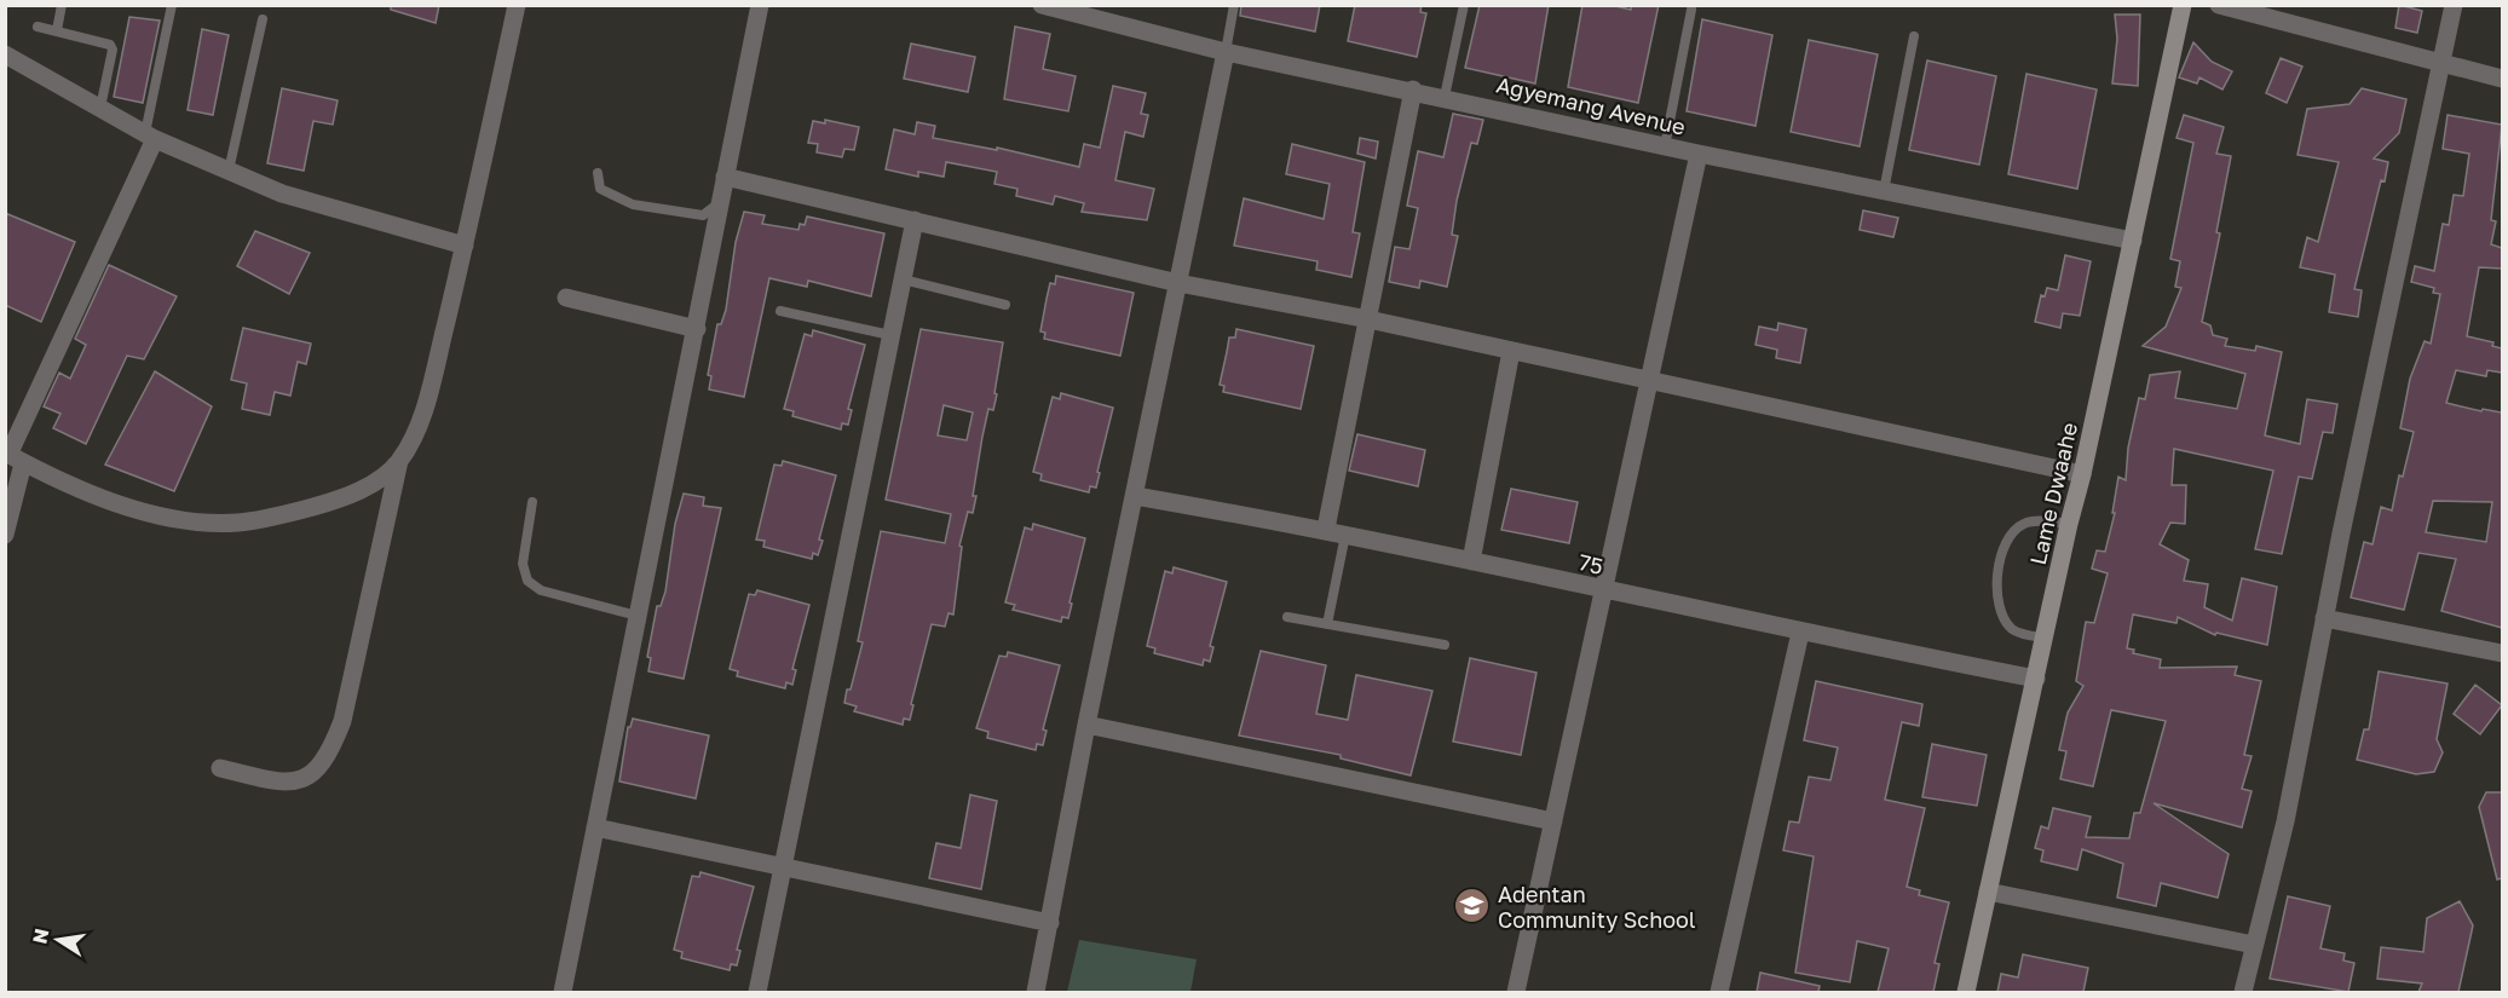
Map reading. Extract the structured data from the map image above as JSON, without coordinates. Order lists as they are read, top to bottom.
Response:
{
  "streets": {
    "street": ["Agyemang Avenue", "Lame Dwaahe", "75"]
  },
  "crossings": [
    ["Agyemang Avenue", "Lame Dwaahe"],
    ["Lame Dwaahe", "75"]
  ],
  "places": {
    "school or university": ["Adentan Community School"]
  },
  "north": "left"
}
